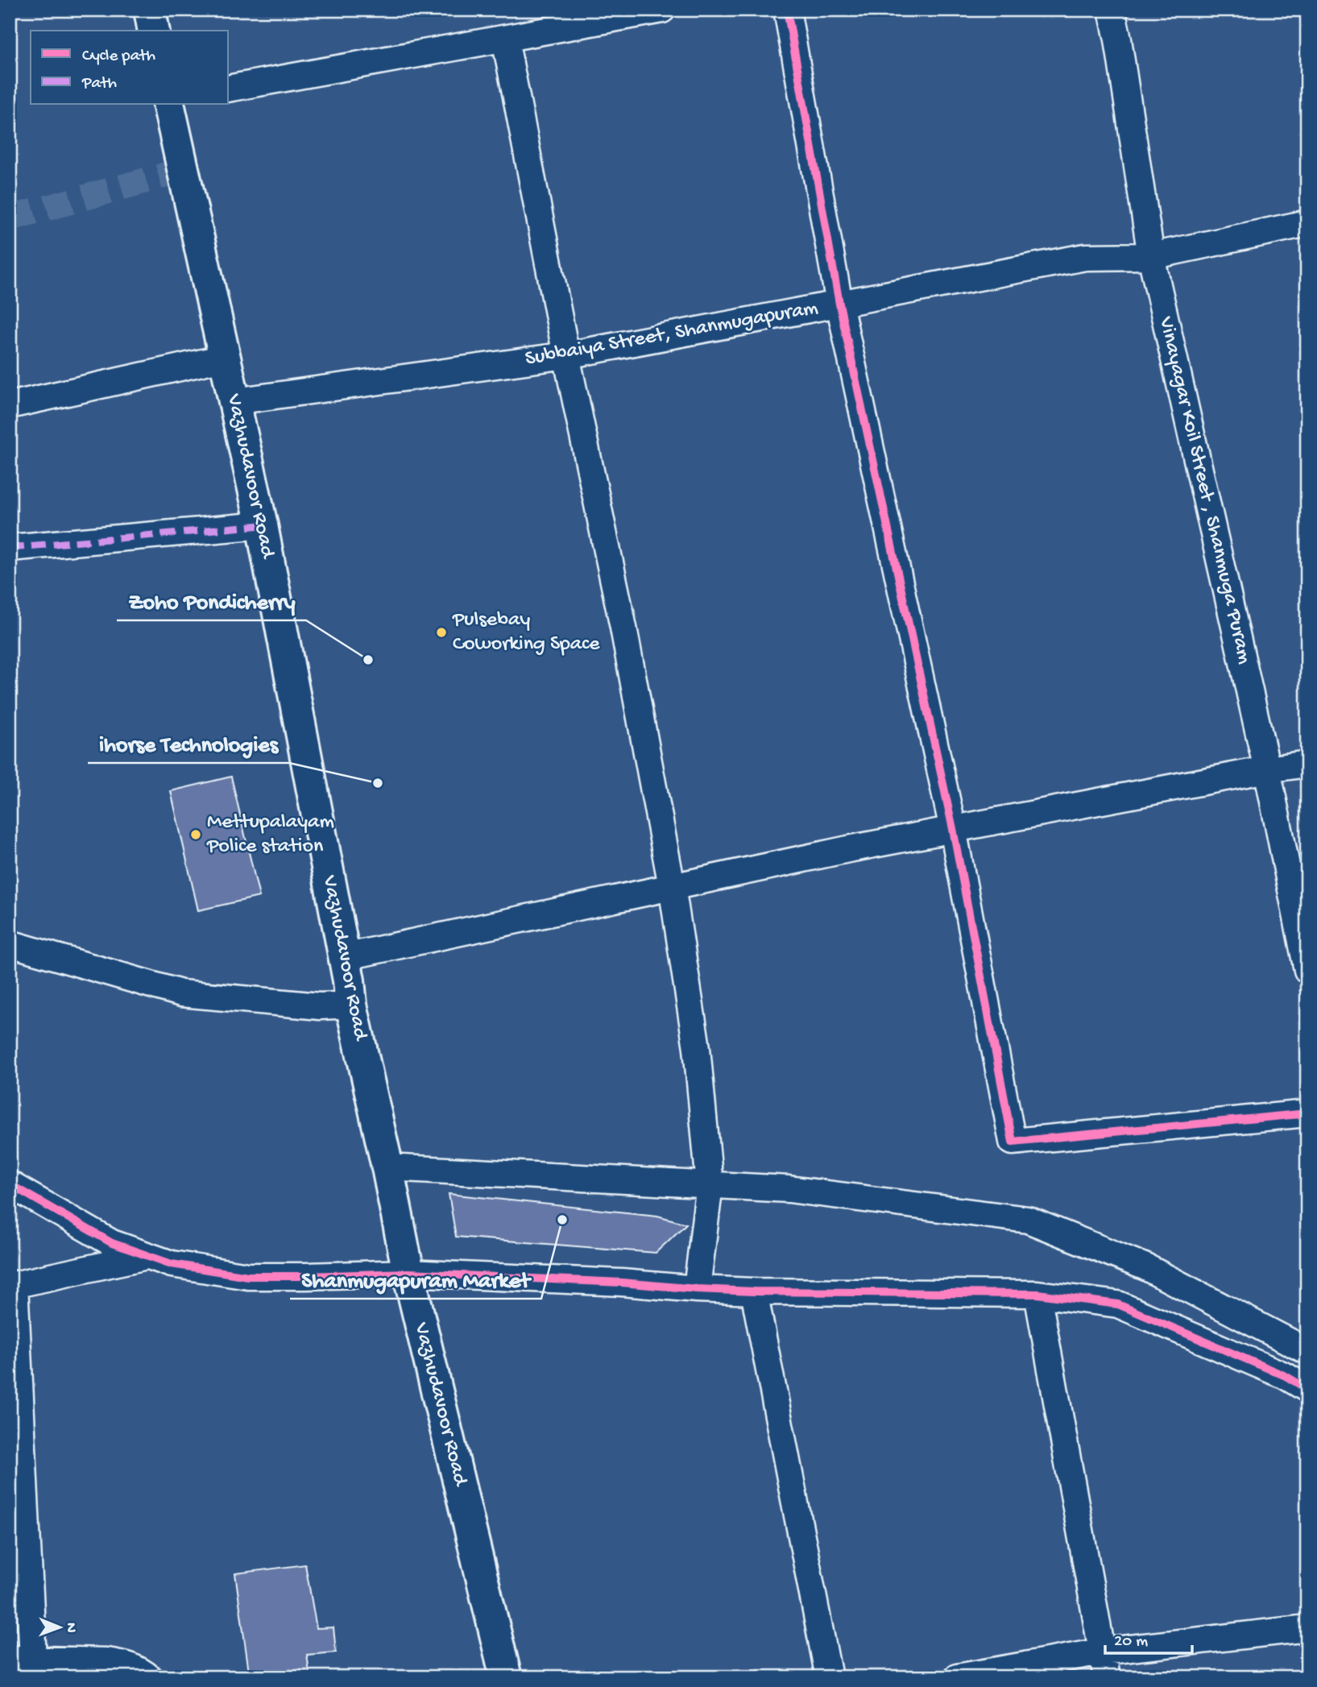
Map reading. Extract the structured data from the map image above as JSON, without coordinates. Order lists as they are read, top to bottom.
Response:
{
  "streets": {
    "main road": ["Vazhudavoor Road"],
    "street": ["Subbaiya Street, Shanmugapuram", "Vinayagar Koil Street , Shanmuga Puram"]
  },
  "crossings": [
    ["Subbaiya Street, Shanmugapuram", "Vazhudavoor Road"],
    ["Subbaiya Street, Shanmugapuram", "Vinayagar Koil Street , Shanmuga Puram"]
  ],
  "places": [
    "Pulsebay Coworking Space",
    "Zoho Pondicherry",
    "ihorse Technologies",
    "Mettupalayam Police station",
    "Shanmugapuram Market"
  ],
  "legend": ["Cycle path", "Path"],
  "scale_bar": "20 m",
  "north": "right"
}
